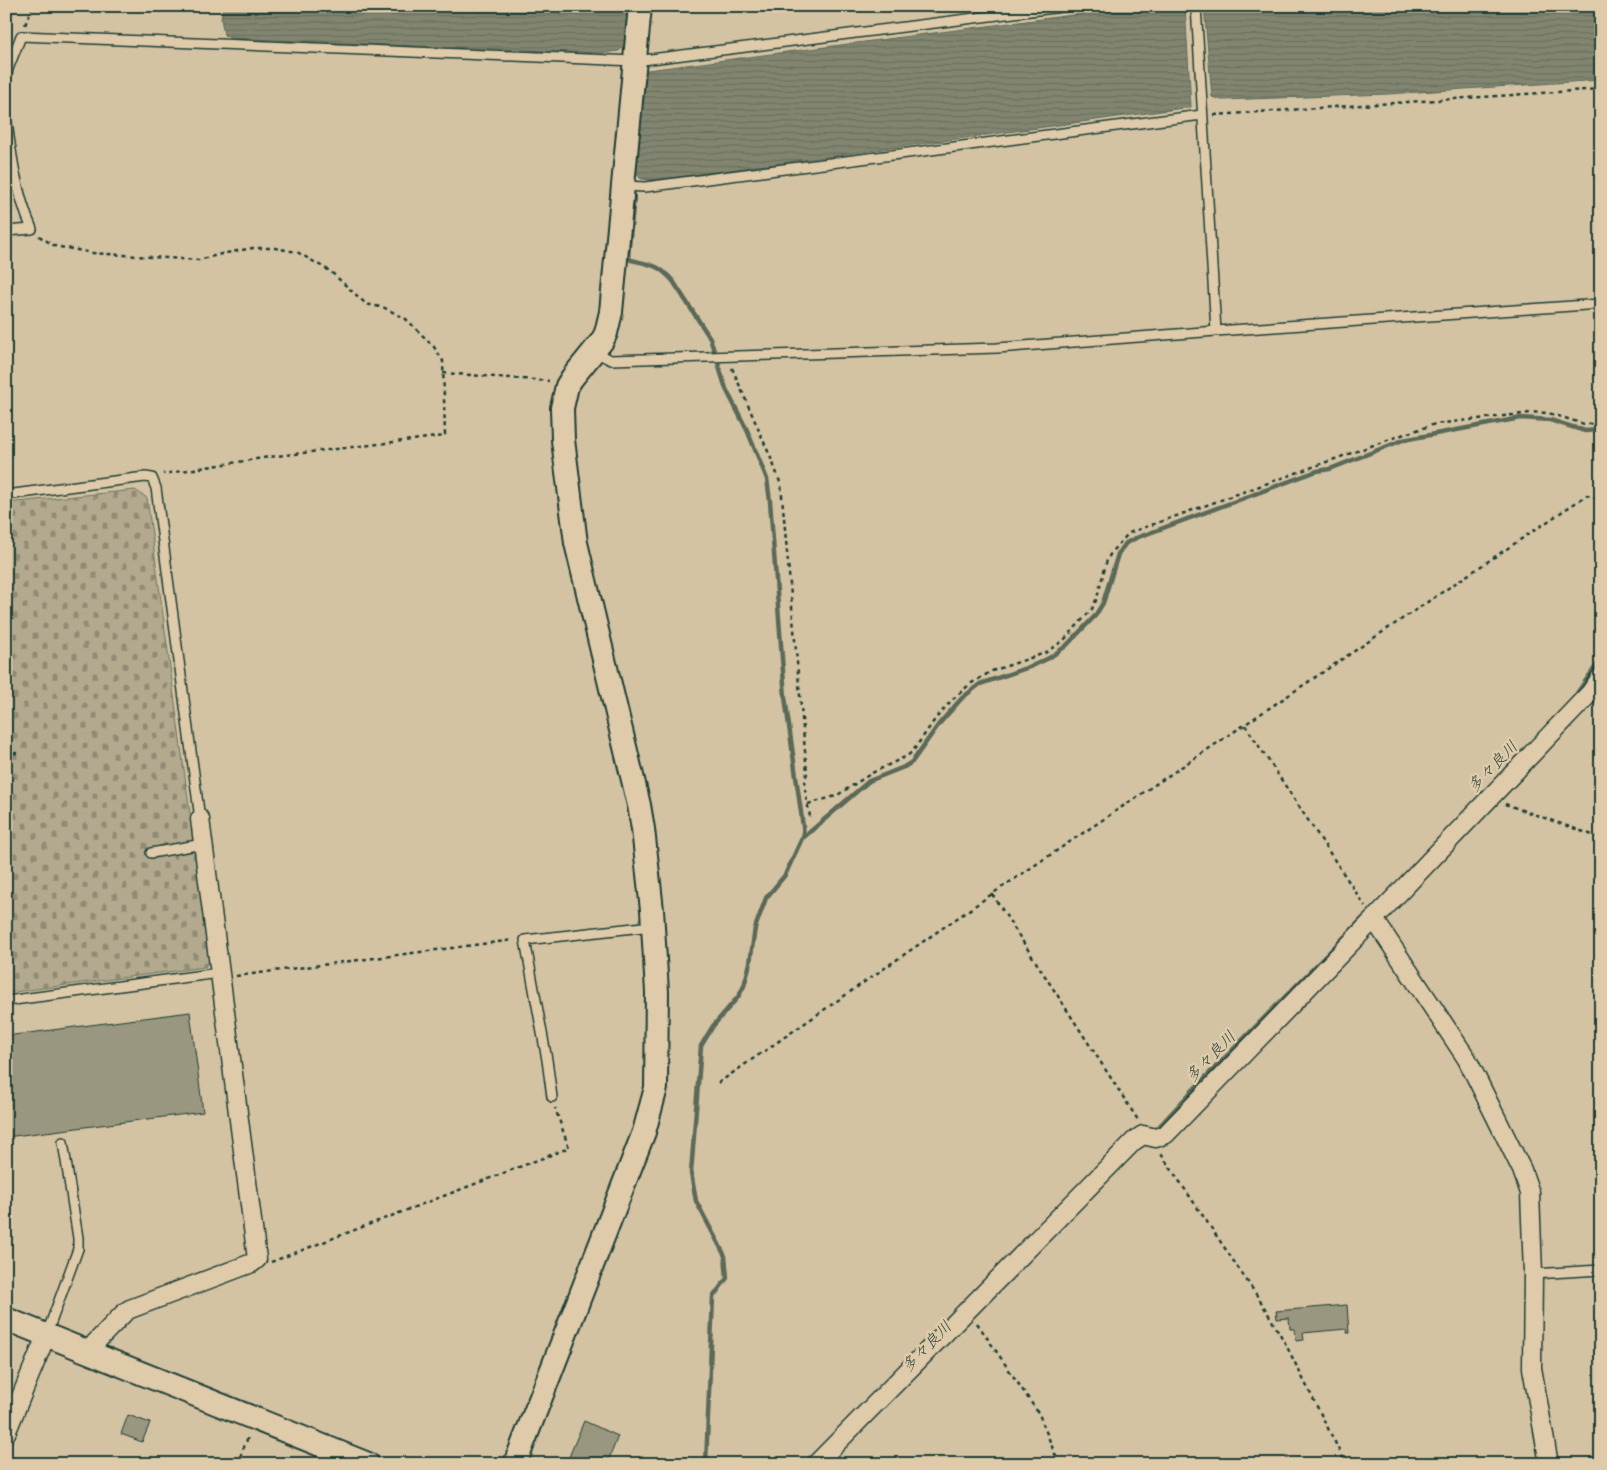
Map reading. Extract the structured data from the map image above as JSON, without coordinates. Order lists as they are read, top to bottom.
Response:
{
  "water": ["多々良川"]
}
